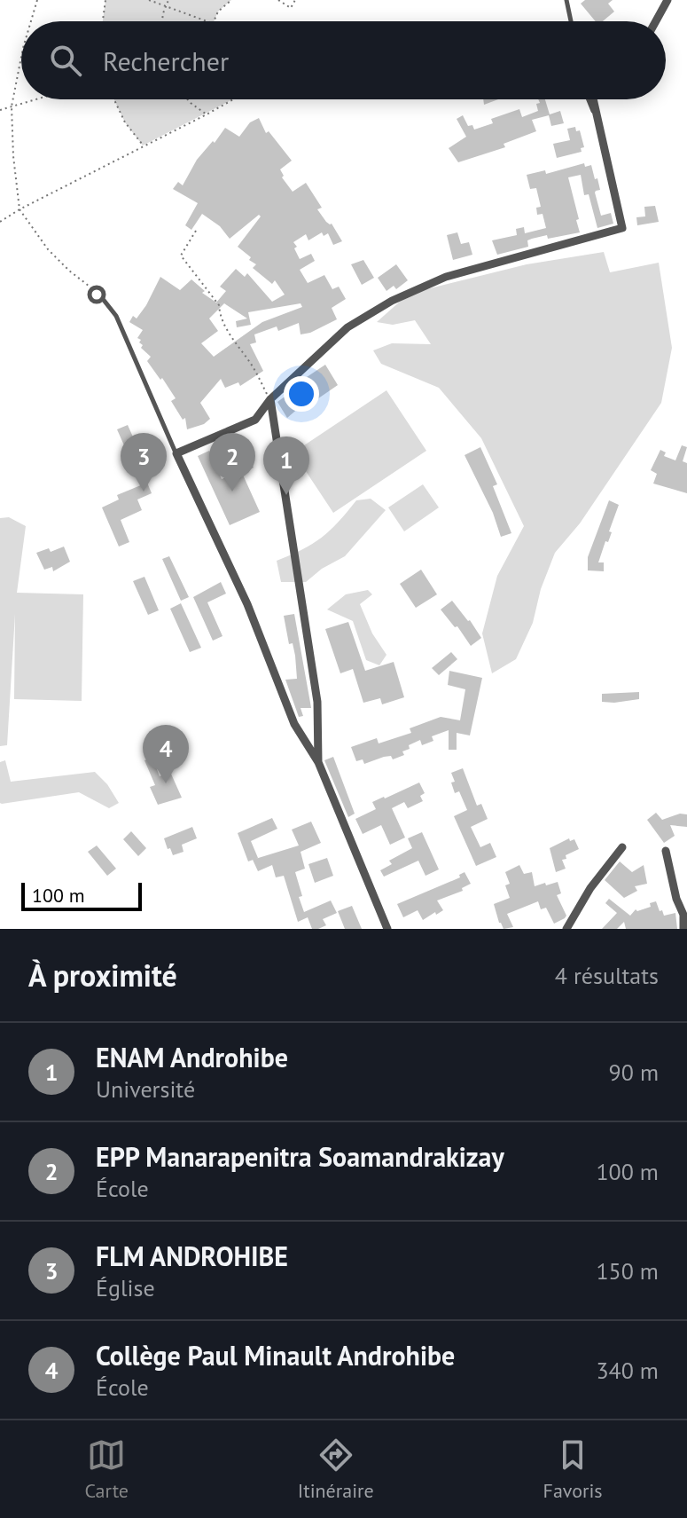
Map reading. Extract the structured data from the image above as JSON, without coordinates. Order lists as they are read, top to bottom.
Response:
{
  "scale_bar": "100 m",
  "page": {
    "search": "Rechercher",
    "pins": [
      "2",
      "3",
      "1",
      "4"
    ],
    "scale": "100 m",
    "heading": ["À proximité", "4 résultats"],
    "list": [
      {
        "mark": "1",
        "name": "ENAM Androhibe",
        "note": "Université",
        "value": "90 m"
      },
      {
        "mark": "2",
        "name": "EPP Manarapenitra Soamandrakizay",
        "note": "École",
        "value": "100 m"
      },
      {
        "mark": "3",
        "name": "FLM ANDROHIBE",
        "note": "Église",
        "value": "150 m"
      },
      {
        "mark": "4",
        "name": "Collège Paul Minault Androhibe",
        "note": "École",
        "value": "340 m"
      }
    ],
    "nav": ["Carte", "Itinéraire", "Favoris"]
  }
}
